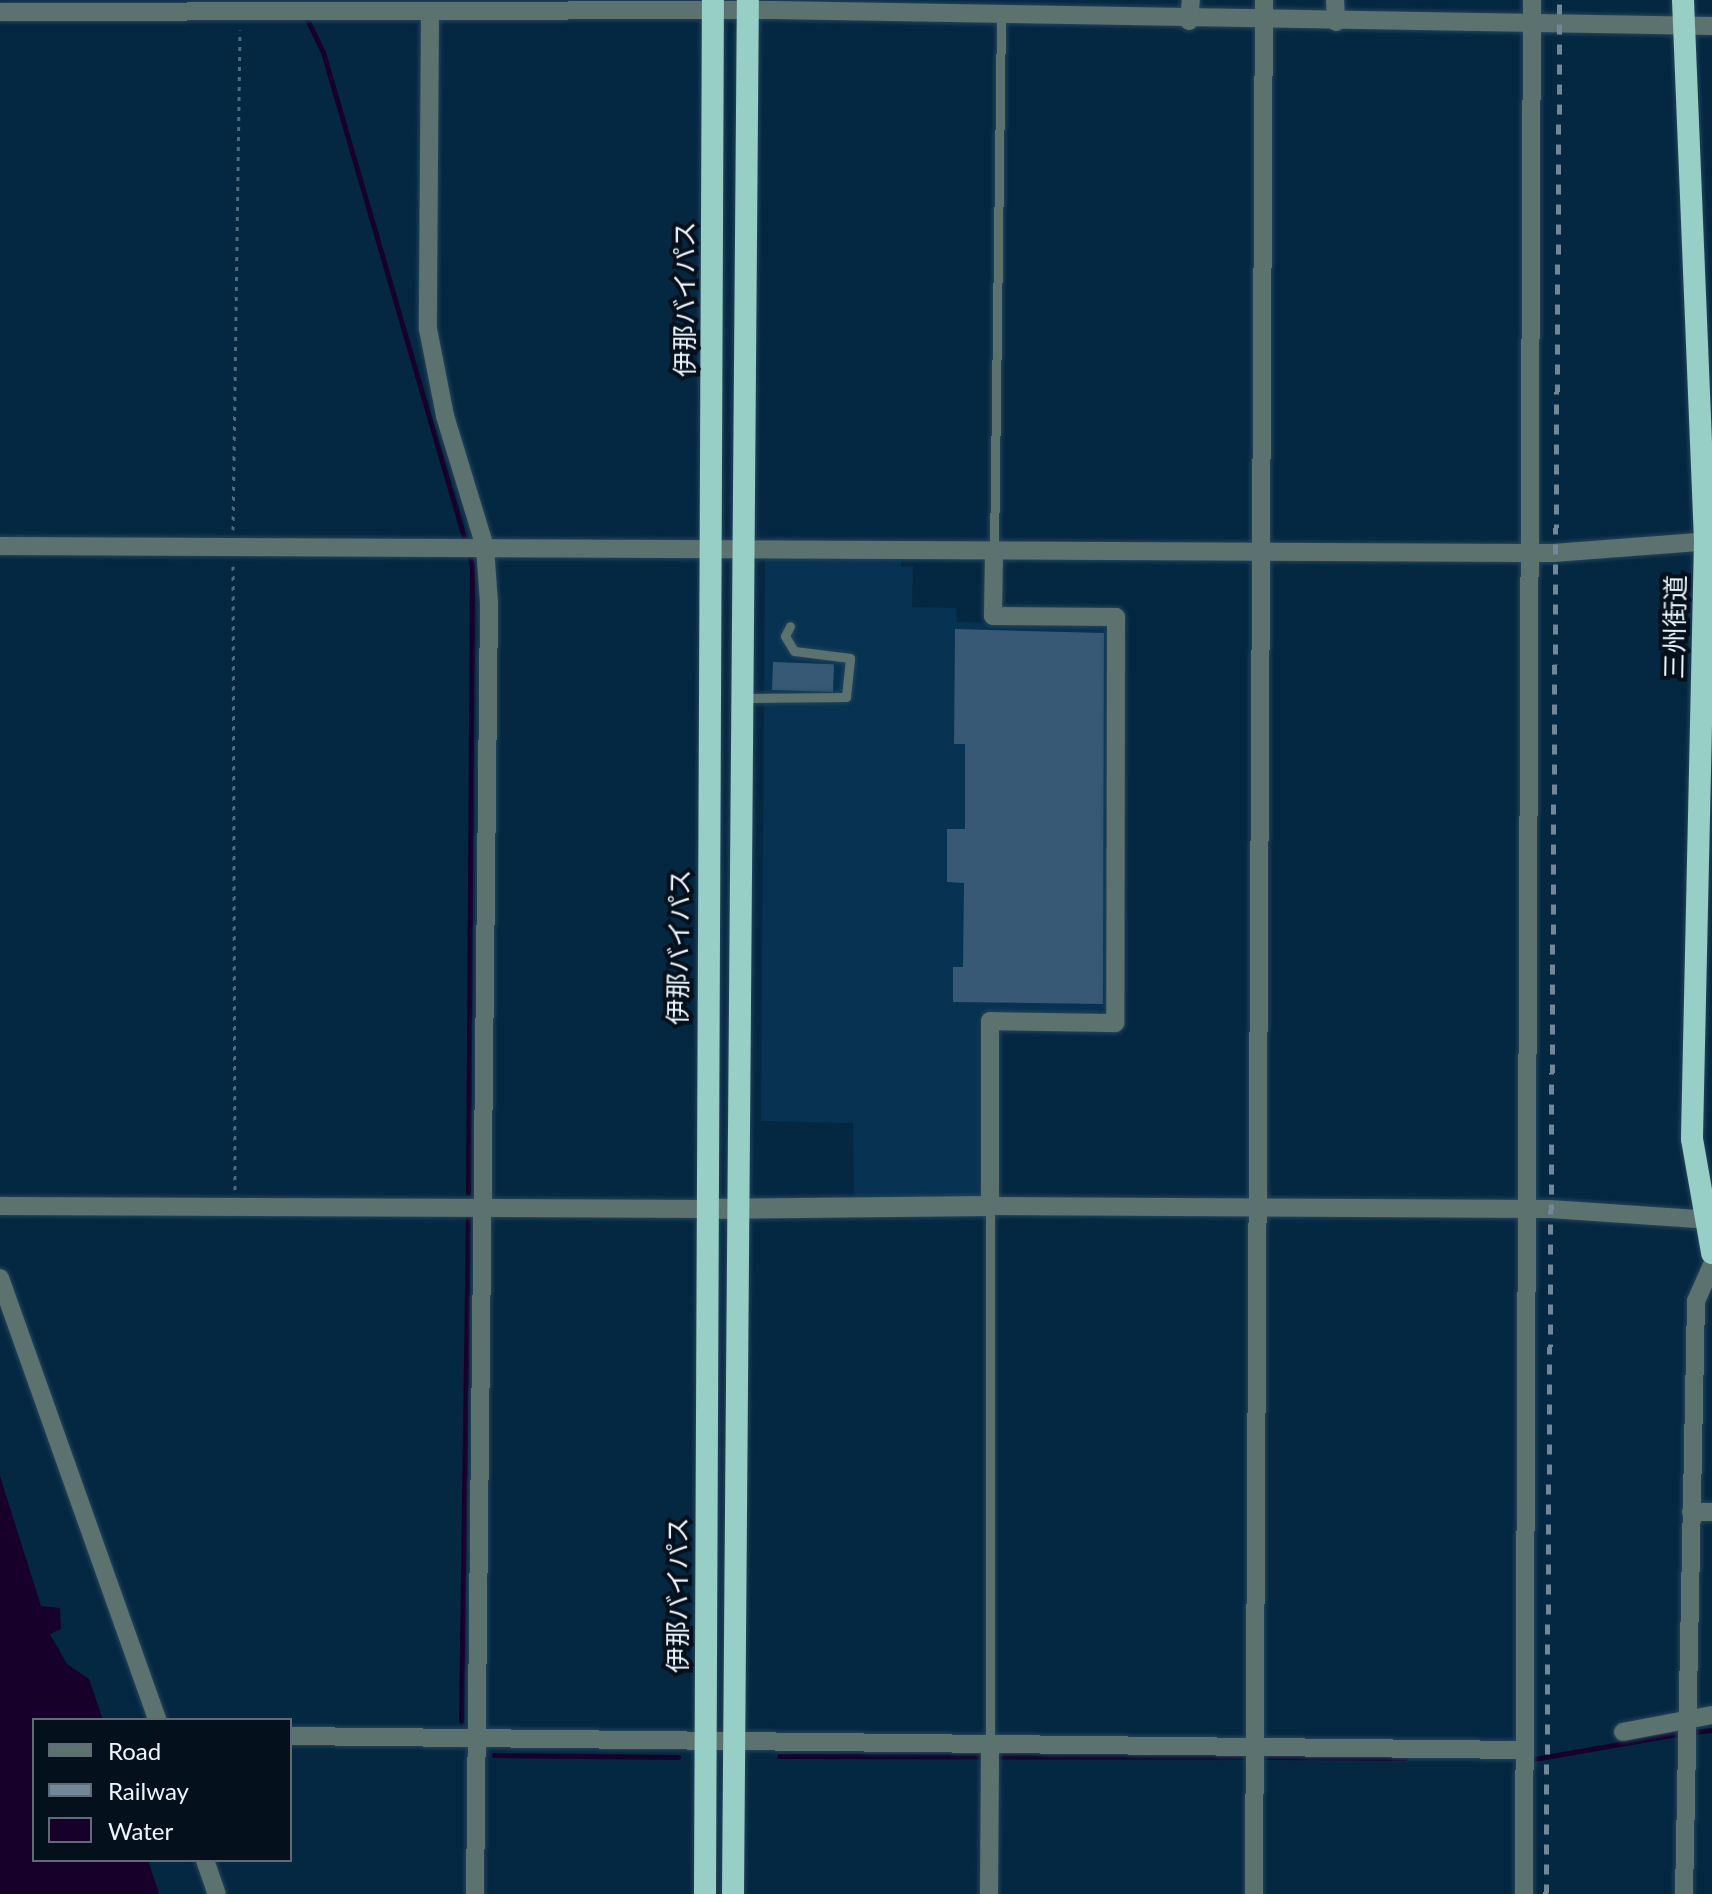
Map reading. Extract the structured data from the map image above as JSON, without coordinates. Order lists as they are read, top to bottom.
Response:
{
  "streets": {
    "highway": ["伊那バイパス", "三州街道"]
  },
  "legend": ["Road", "Railway", "Water"]
}
